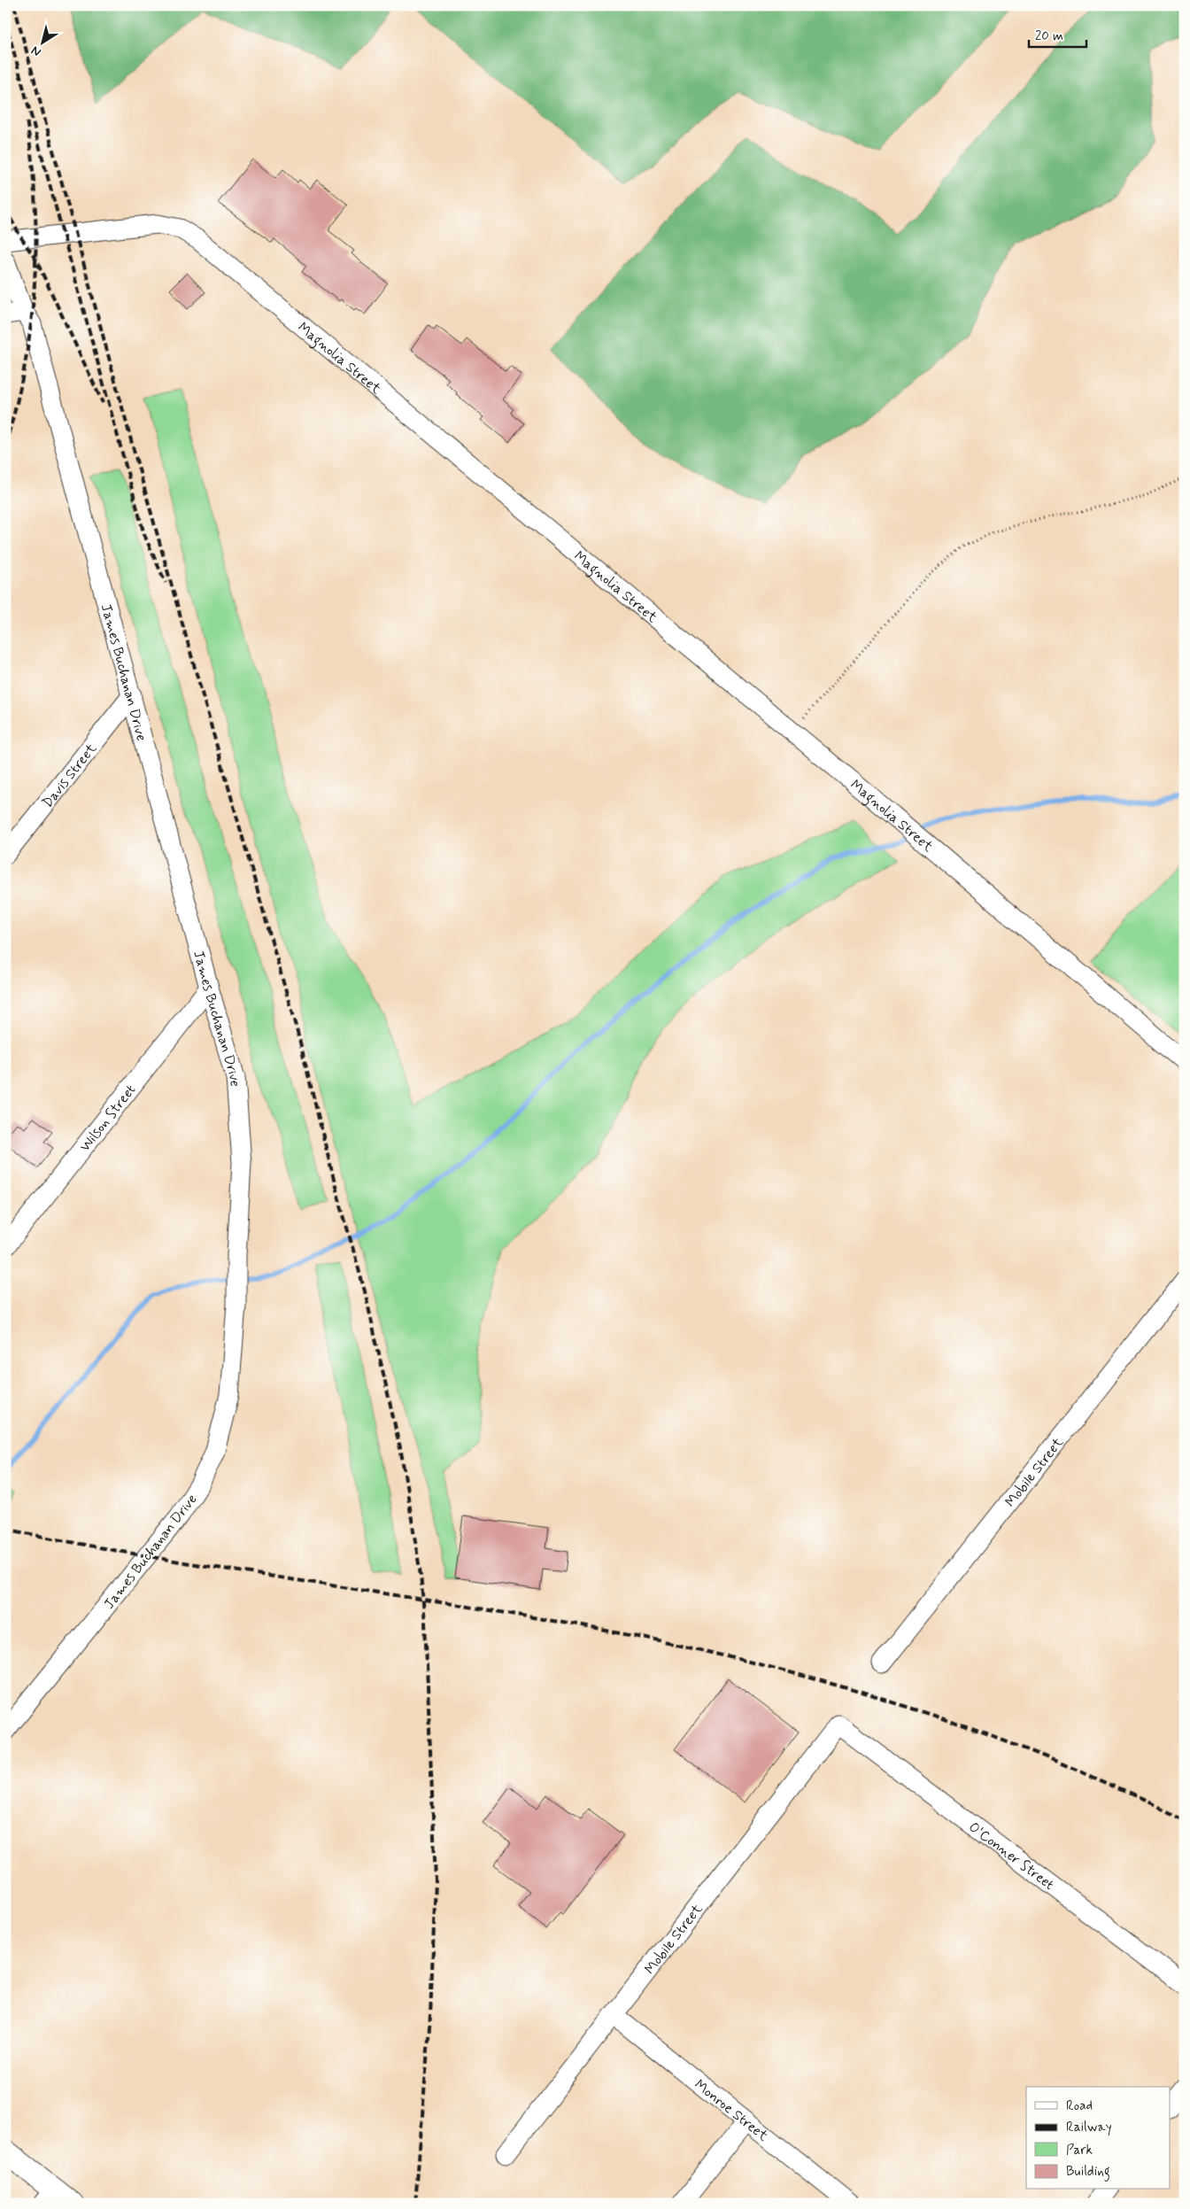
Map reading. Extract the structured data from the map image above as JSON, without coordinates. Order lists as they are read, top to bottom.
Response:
{
  "streets": {
    "street": [
      "Magnolia Street",
      "James Buchanan Drive",
      "Davis Street",
      "Wilson Street",
      "Mobile Street",
      "O'Conner Street",
      "Monroe Street"
    ]
  },
  "crossings": [
    ["James Buchanan Drive", "Davis Street"],
    ["James Buchanan Drive", "Wilson Street"],
    ["Mobile Street", "O'Conner Street"],
    ["Mobile Street", "Monroe Street"]
  ],
  "legend": [
    "Road",
    "Railway",
    "Park",
    "Building"
  ],
  "scale_bar": "20 m",
  "north": "bottom left"
}
